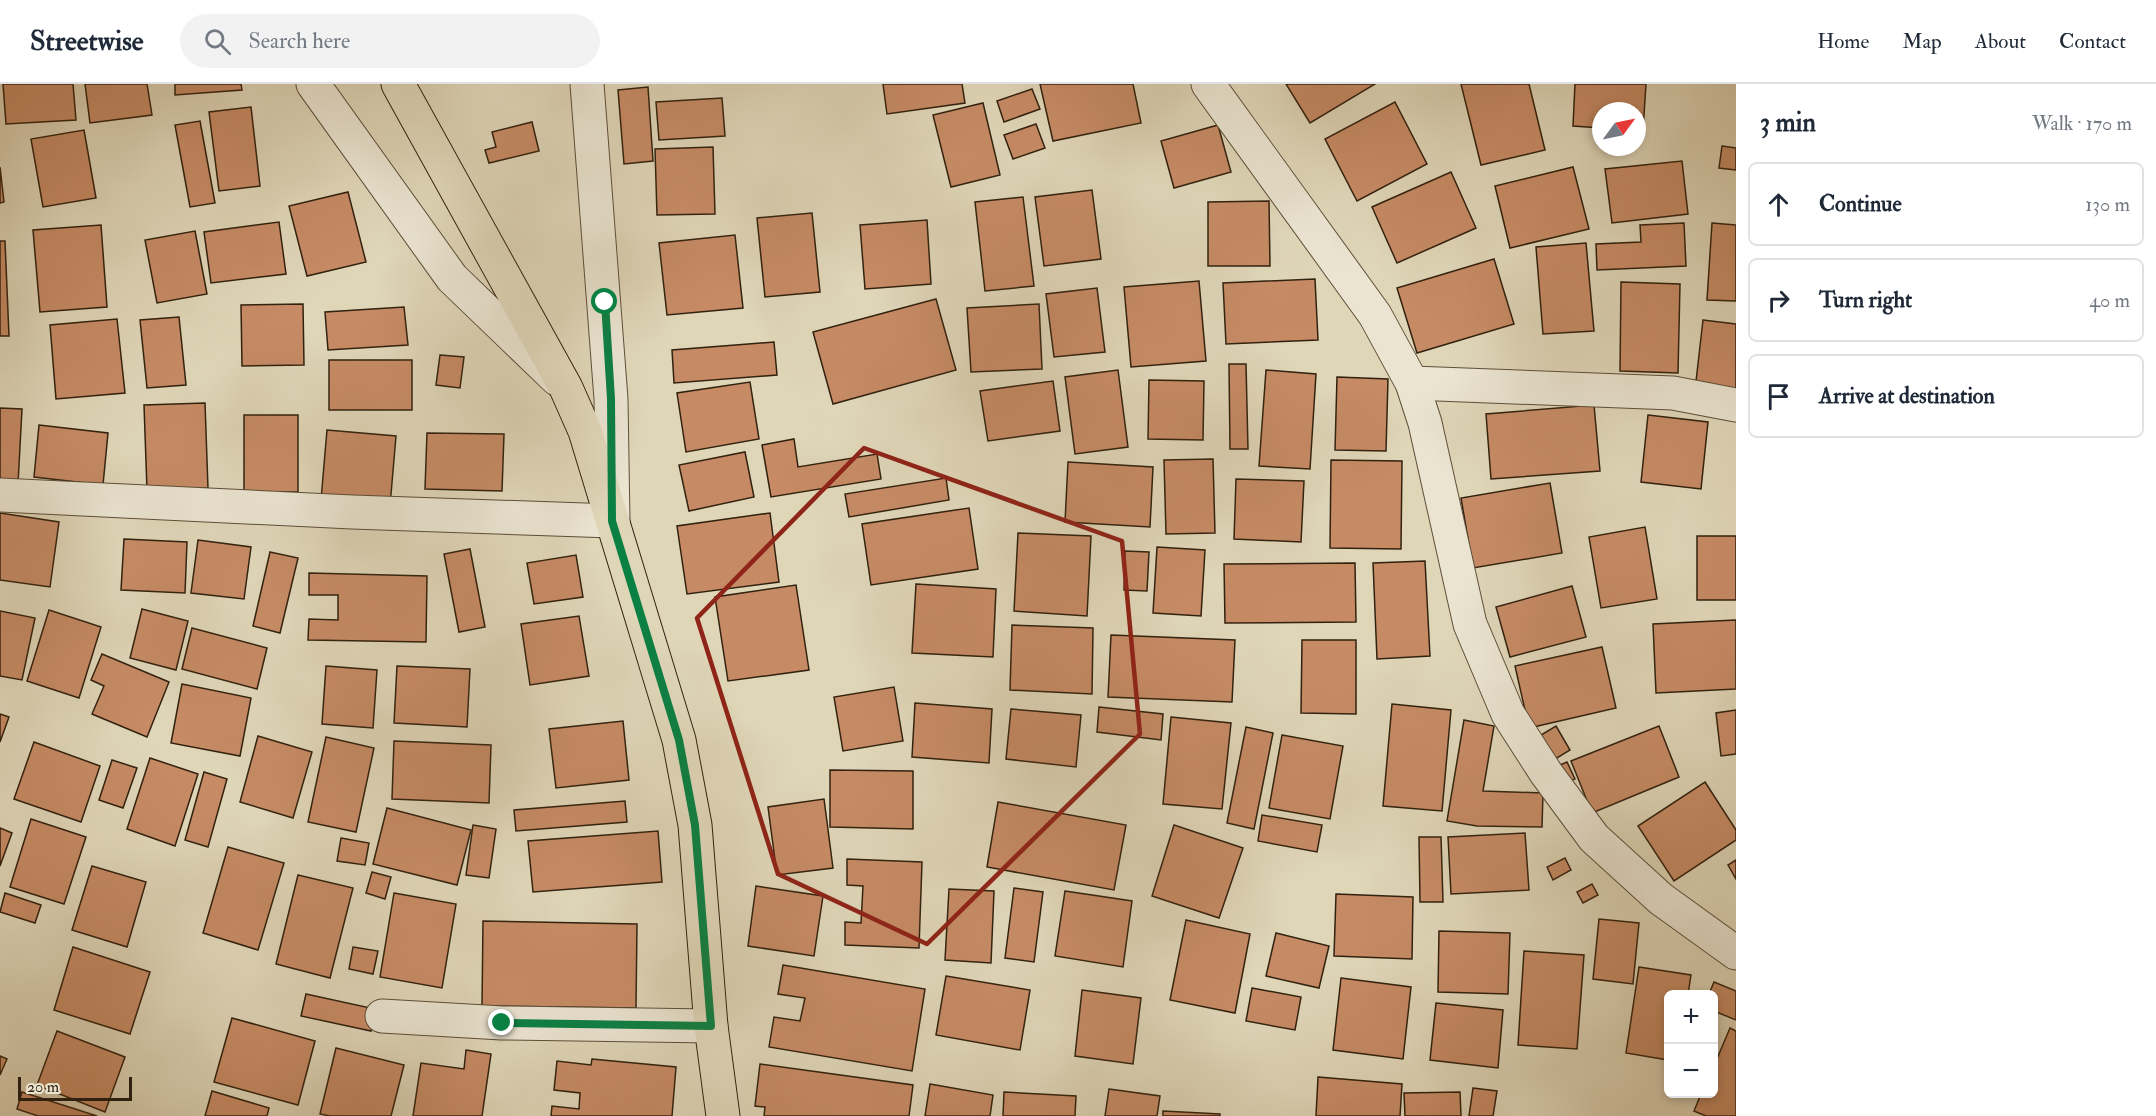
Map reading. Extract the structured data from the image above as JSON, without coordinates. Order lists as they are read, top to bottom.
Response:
{
  "scale_bar": "20 m",
  "north": "top right",
  "page": {
    "header": "Streetwise",
    "search": "Search here",
    "nav": [
      "Home",
      "Map",
      "About",
      "Contact"
    ],
    "heading": ["3 min", "Walk · 170 m"],
    "list": [
      ["Continue", "130 m"],
      ["Turn right", "40 m"],
      "Arrive at destination"
    ],
    "map_buttons": ["+", "−"],
    "scale": "20 m"
  }
}
